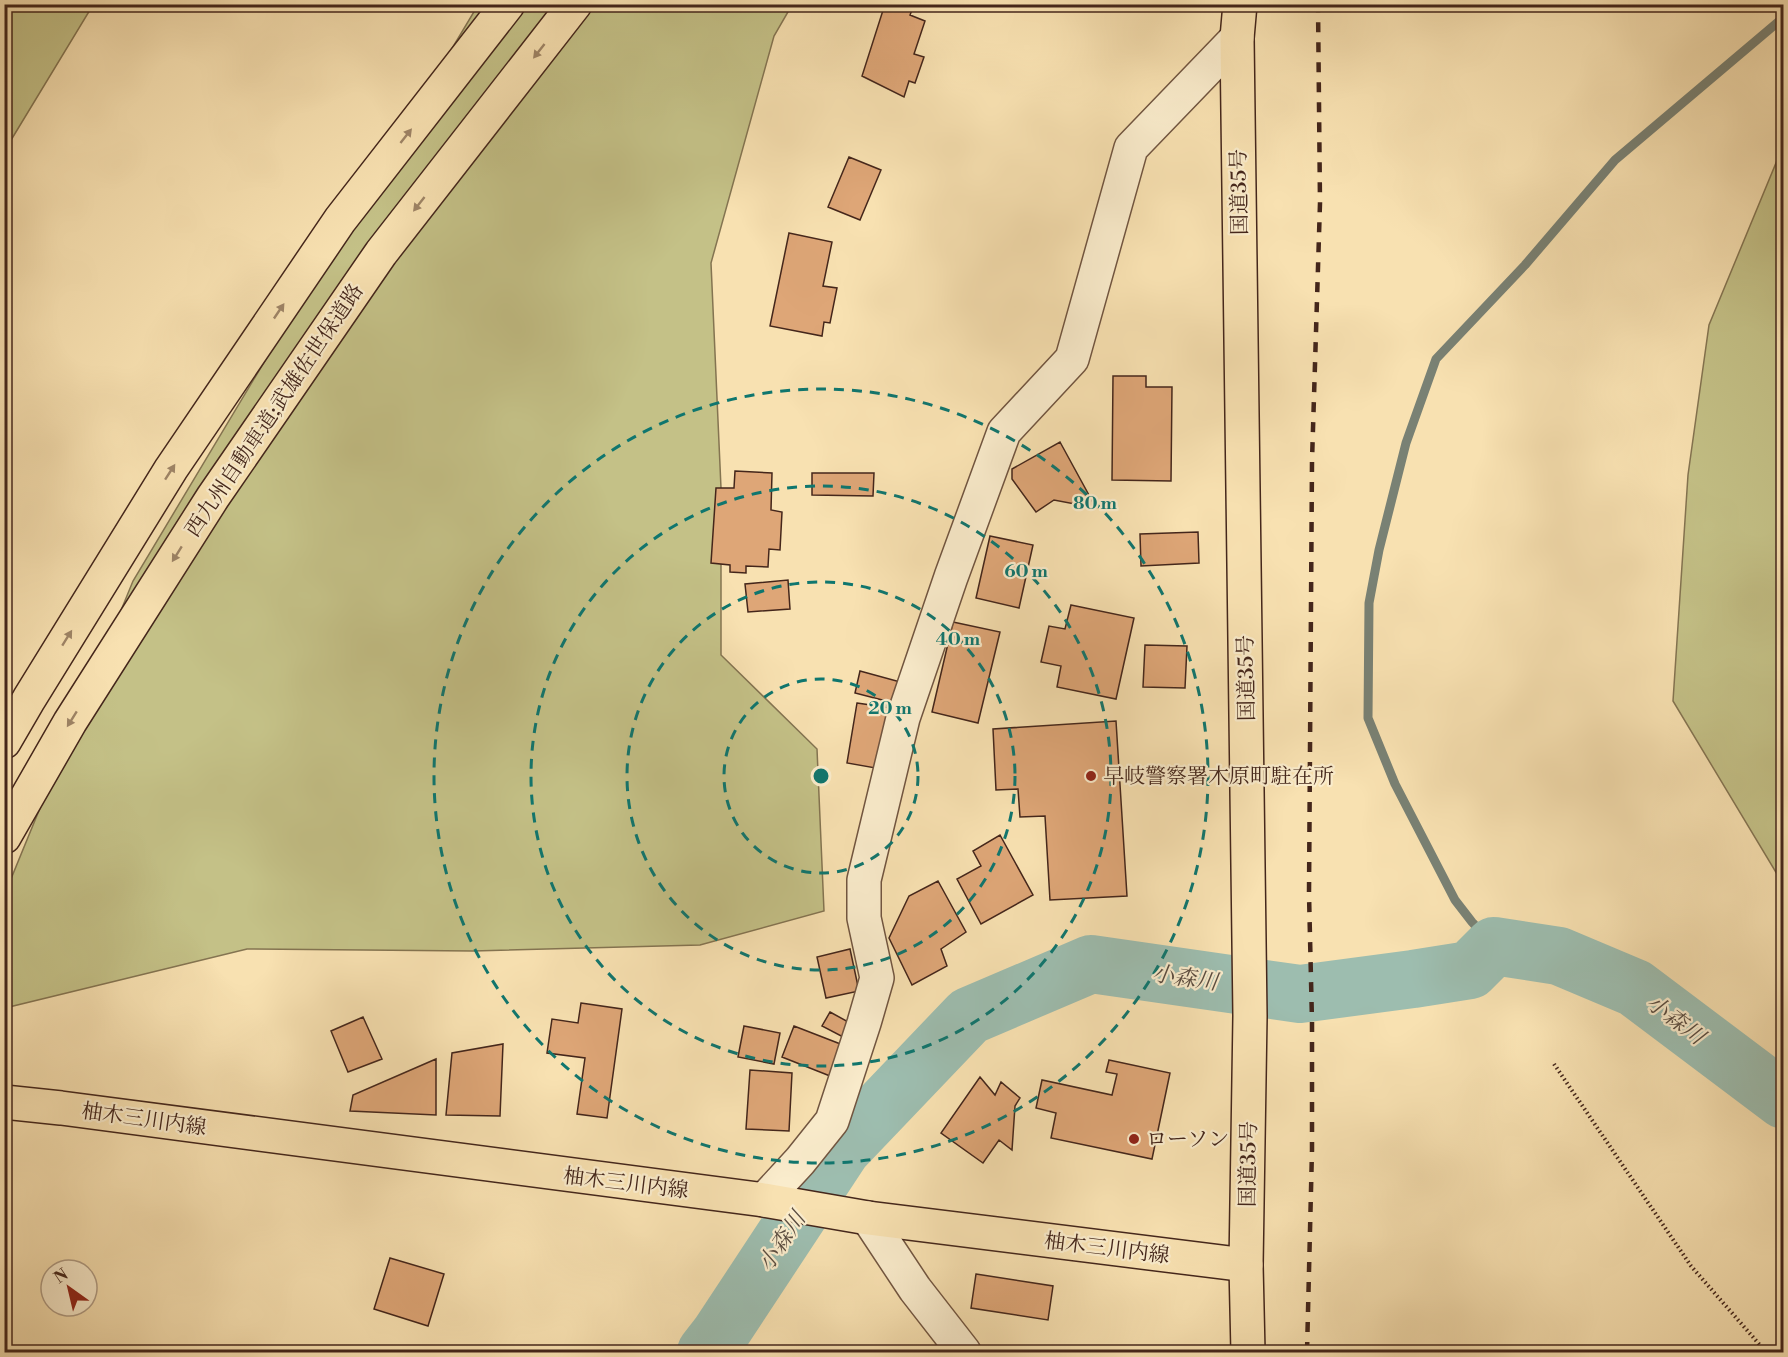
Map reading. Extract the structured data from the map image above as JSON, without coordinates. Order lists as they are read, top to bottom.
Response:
{
  "streets": {
    "main road": ["国道35号", "西九州自動車道;武雄佐世保道路", "柚木三川内線"]
  },
  "crossings": [
    ["国道35号", "柚木三川内線"]
  ],
  "water": ["小森川"],
  "places": ["早岐警察署木原町駐在所", "ローソン"],
  "north": "top left",
  "rings": [
    "80 m",
    "60 m",
    "40 m",
    "20 m"
  ]
}
